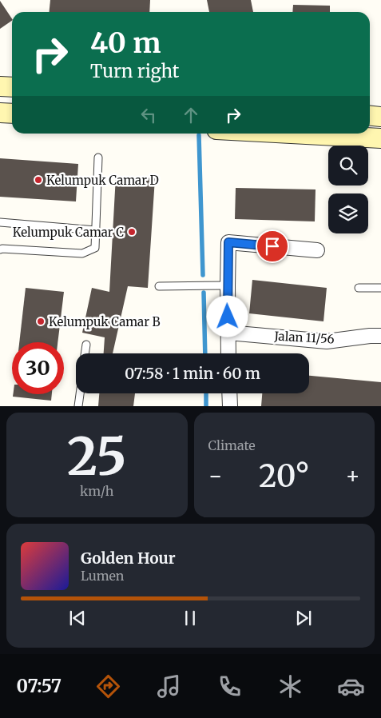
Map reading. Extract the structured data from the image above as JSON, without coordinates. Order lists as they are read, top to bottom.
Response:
{
  "streets": {
    "street": ["Jalan 11/56"]
  },
  "places": ["Kelumpuk Camar D", "Kelumpuk Camar C", "Kelumpuk Camar B"],
  "page": {
    "turn": ["40 m", "Turn right"],
    "limit": "30",
    "trip": "07:58 · 1 min · 60 m",
    "tile": [
      ["25", "km/h"],
      "Climate"
    ],
    "heat": ["−", "20°", "+"],
    "song": ["Golden Hour", "Lumen"],
    "tabs": "07:57"
  }
}
